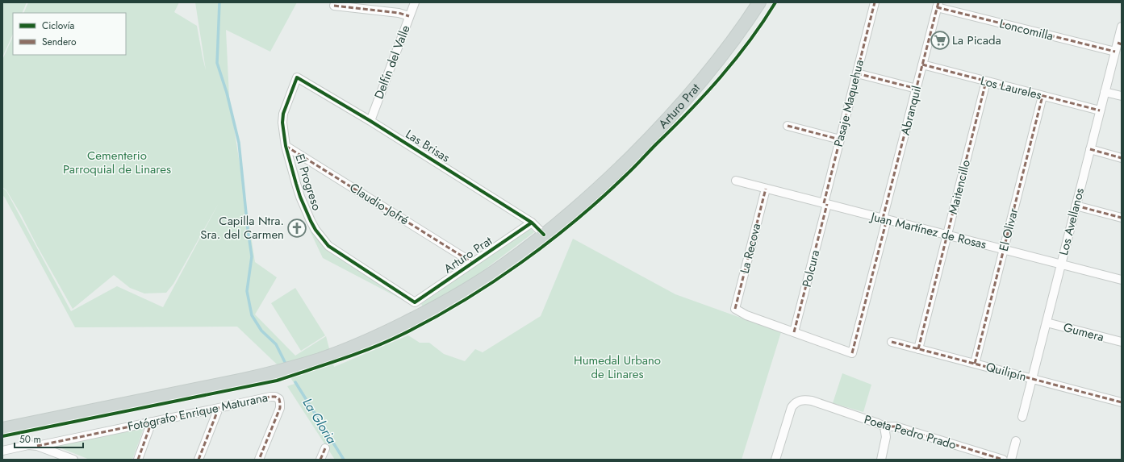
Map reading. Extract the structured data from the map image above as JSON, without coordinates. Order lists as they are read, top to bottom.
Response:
{
  "streets": {
    "main road": ["Arturo Prat"],
    "street": [
      "Loncomilla",
      "Delfín del Valle",
      "Los Laureles",
      "Pasaje Maquehua",
      "Abranquil",
      "Las Brisas",
      "El Progreso",
      "Maitencillo",
      "Claudio Jofré",
      "Los Avellanos",
      "El Olivar",
      "Juan Martínez de Rosas",
      "La Recova",
      "Polcura",
      "Gumera",
      "Quilipín",
      "Fotógrafo Enrique Maturana",
      "Poeta Pedro Prado"
    ]
  },
  "crossings": [
    ["Loncomilla", "Abranquil"],
    ["Loncomilla", "Los Avellanos"],
    ["Delfín del Valle", "Las Brisas"],
    ["Los Laureles", "Abranquil"],
    ["Los Laureles", "Maitencillo"],
    ["Los Laureles", "Los Avellanos"],
    ["Los Laureles", "El Olivar"],
    ["Pasaje Maquehua", "Juan Martínez de Rosas"],
    ["Pasaje Maquehua", "Polcura"],
    ["Arturo Prat", "Las Brisas"],
    ["Arturo Prat", "El Progreso"],
    ["Arturo Prat", "Claudio Jofré"],
    ["Abranquil", "Juan Martínez de Rosas"],
    ["Abranquil", "La Recova"],
    ["Abranquil", "Polcura"],
    ["Las Brisas", "El Progreso"],
    ["El Progreso", "Claudio Jofré"],
    ["Maitencillo", "Juan Martínez de Rosas"],
    ["Maitencillo", "Quilipín"],
    ["Los Avellanos", "Juan Martínez de Rosas"],
    ["Los Avellanos", "Gumera"],
    ["Los Avellanos", "Quilipín"],
    ["El Olivar", "Juan Martínez de Rosas"],
    ["El Olivar", "Quilipín"],
    ["Juan Martínez de Rosas", "La Recova"],
    ["Juan Martínez de Rosas", "Polcura"],
    ["La Recova", "Polcura"]
  ],
  "water": ["La Gloria"],
  "parks": ["Cementerio Parroquial de Linares", "Humedal Urbano de Linares"],
  "places": {
    "supermarket": ["La Picada"],
    "church": ["Capilla Ntra. Sra. del Carmen"]
  },
  "legend": ["Ciclovía", "Sendero"],
  "scale_bar": "50 m"
}
